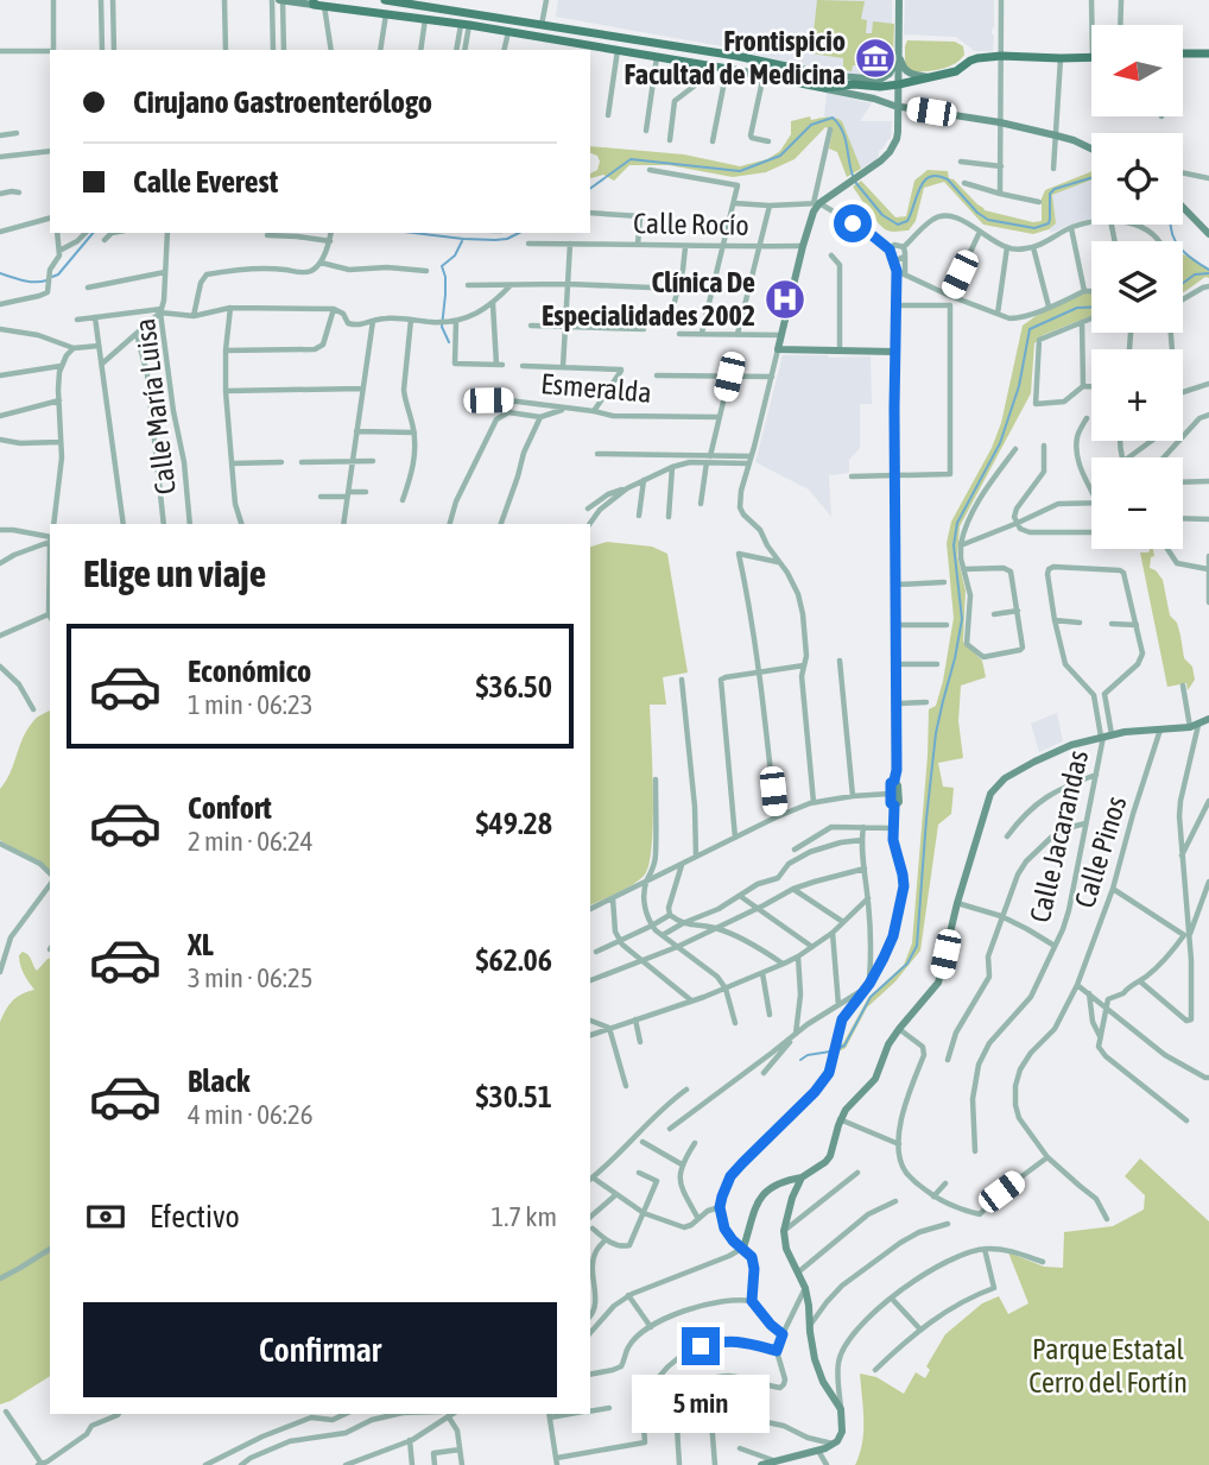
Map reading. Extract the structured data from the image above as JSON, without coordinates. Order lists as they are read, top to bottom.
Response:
{
  "streets": {
    "street": [
      "Calle Rocío",
      "Esmeralda",
      "Calle María Luisa",
      "Calle Jacarandas",
      "Calle Pinos"
    ]
  },
  "parks": ["Parque Estatal Cerro del Fortín"],
  "places": {
    "museum": ["Frontispicio Facultad de Medicina"],
    "hospital": ["Clínica De Especialidades 2002"]
  },
  "north": "left",
  "page": {
    "map_buttons": ["+", "−"],
    "banner": ["Cirujano Gastroenterólogo", "Calle Everest"],
    "heading": "Elige un viaje",
    "list": [
      {
        "name": "Económico",
        "note": "1 min · 06:23",
        "value": "$36.50"
      },
      {
        "name": "Confort",
        "note": "2 min · 06:24",
        "value": "$49.28"
      },
      {
        "name": "XL",
        "note": "3 min · 06:25",
        "value": "$62.06"
      },
      {
        "name": "Black",
        "note": "4 min · 06:26",
        "value": "$30.51"
      }
    ],
    "pay": ["Efectivo", "1.7 km"],
    "buttons": "Confirmar",
    "bubble": "5 min"
  }
}
